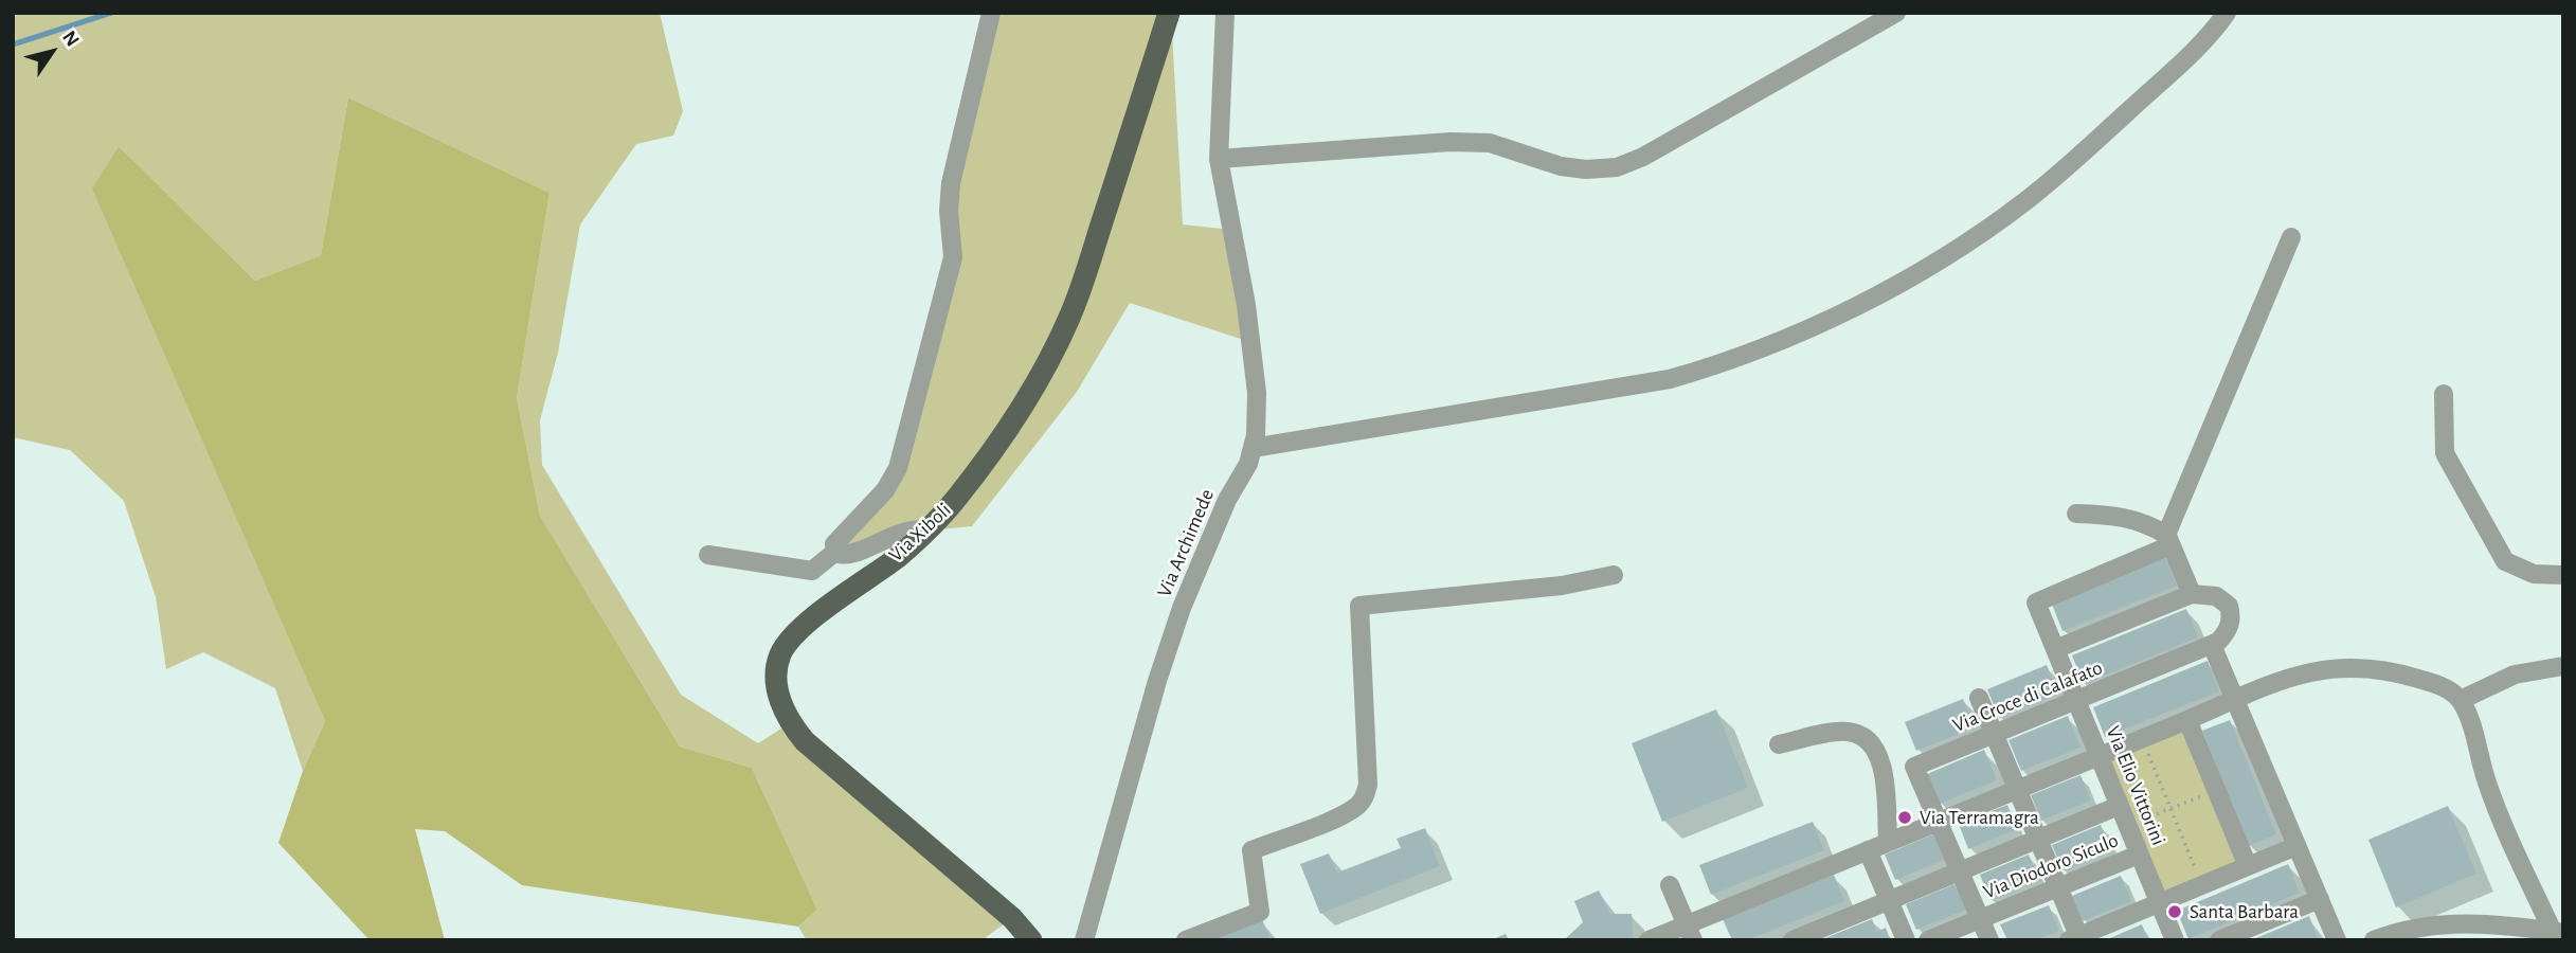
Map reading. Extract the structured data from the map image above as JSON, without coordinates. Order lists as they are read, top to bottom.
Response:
{
  "streets": {
    "main road": ["Via Xiboli"],
    "street": [
      "Via Archimede",
      "Via Croce di Calafato",
      "Via Elio Vittorini",
      "Via Diodoro Siculo"
    ]
  },
  "crossings": [
    ["Via Croce di Calafato", "Via Elio Vittorini"],
    ["Via Elio Vittorini", "Via Diodoro Siculo"]
  ],
  "places": ["Via Terramagra", "Santa Barbara"],
  "north": "top right"
}
